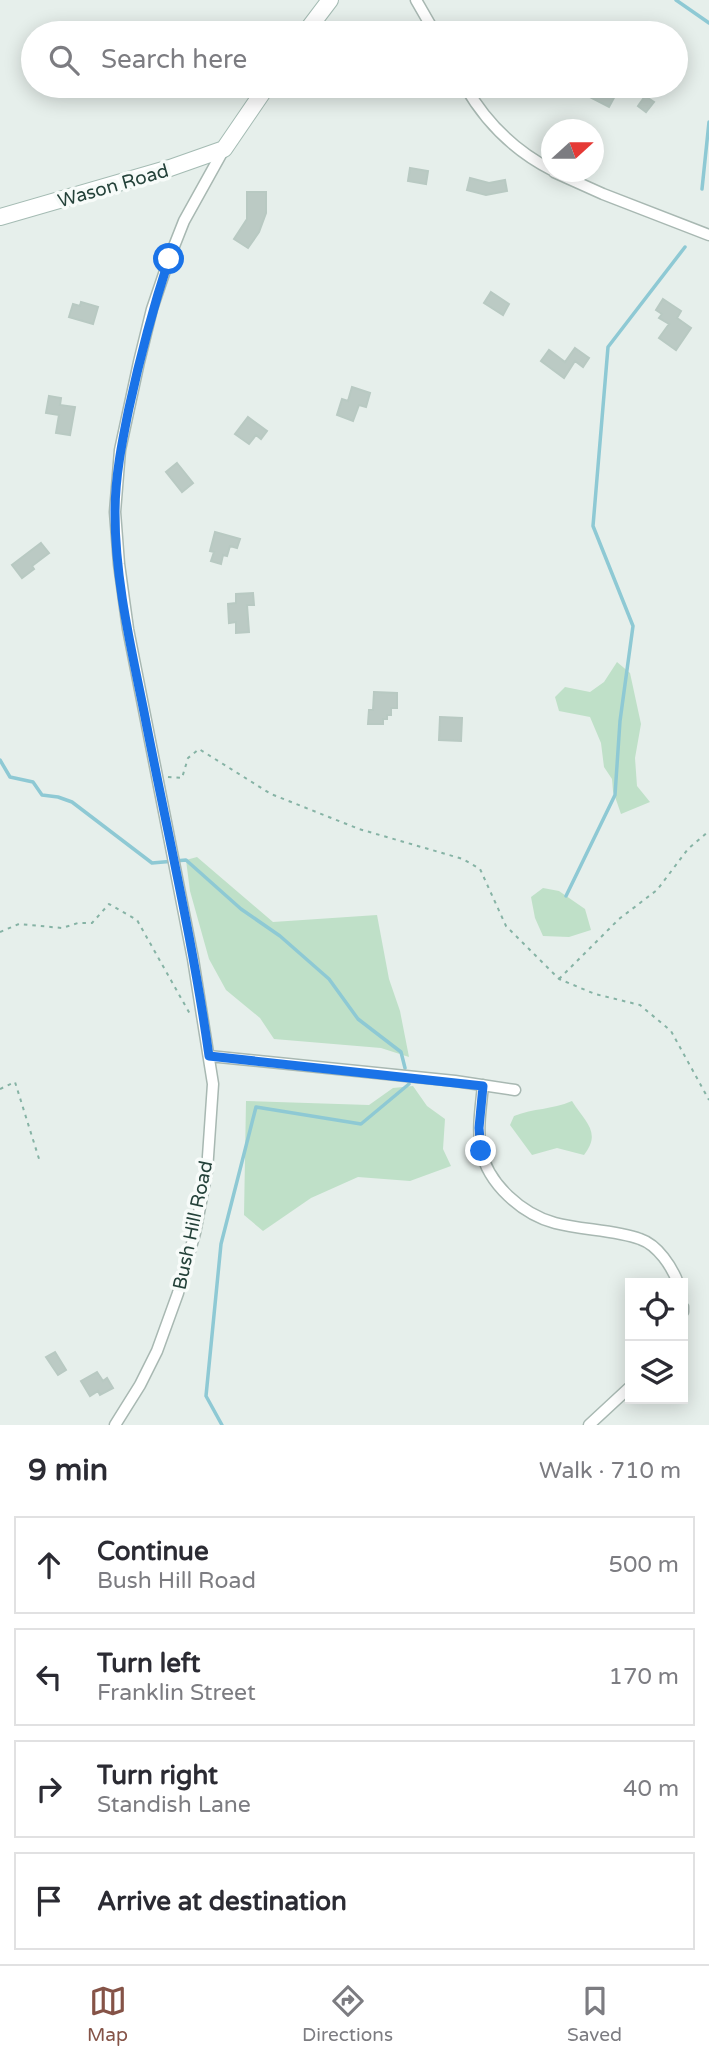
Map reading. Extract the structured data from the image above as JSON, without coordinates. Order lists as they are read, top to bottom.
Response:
{
  "streets": {
    "street": ["Wason Road", "Bush Hill Road"]
  },
  "crossings": [
    ["Wason Road", "Bush Hill Road"]
  ],
  "north": "right",
  "page": {
    "search": "Search here",
    "heading": ["9 min", "Walk · 710 m"],
    "list": [
      ["Continue", "Bush Hill Road", "500 m"],
      ["Turn left", "Franklin Street", "170 m"],
      ["Turn right", "Standish Lane", "40 m"],
      "Arrive at destination"
    ],
    "nav": ["Map", "Directions", "Saved"]
  }
}
